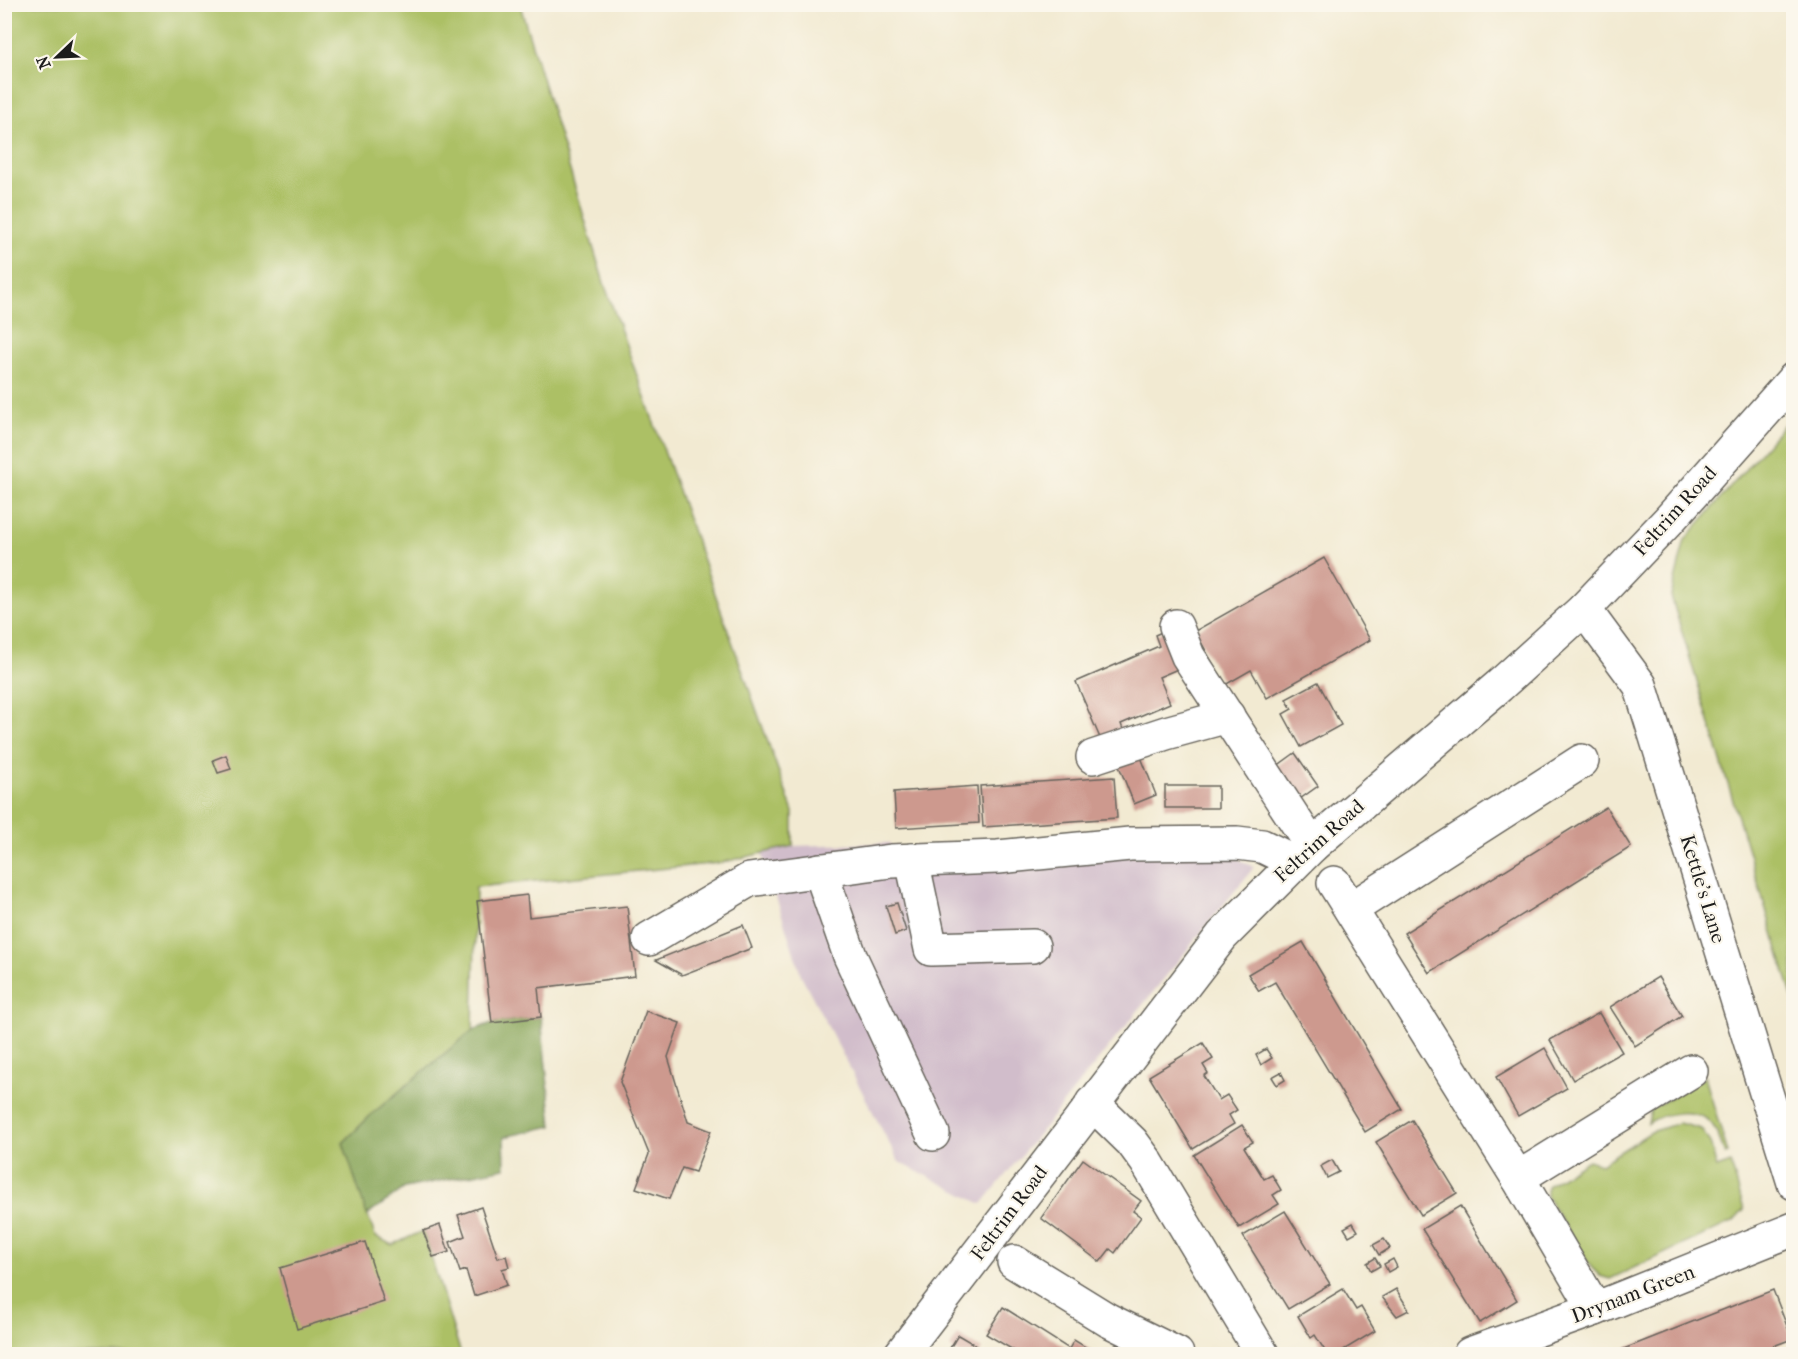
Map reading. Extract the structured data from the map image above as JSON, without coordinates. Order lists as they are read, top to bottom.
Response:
{
  "streets": {
    "street": ["Feltrim Road", "Kettle's Lane", "Drynam Green"]
  },
  "crossings": [
    ["Feltrim Road", "Kettle's Lane"]
  ],
  "north": "bottom left"
}
